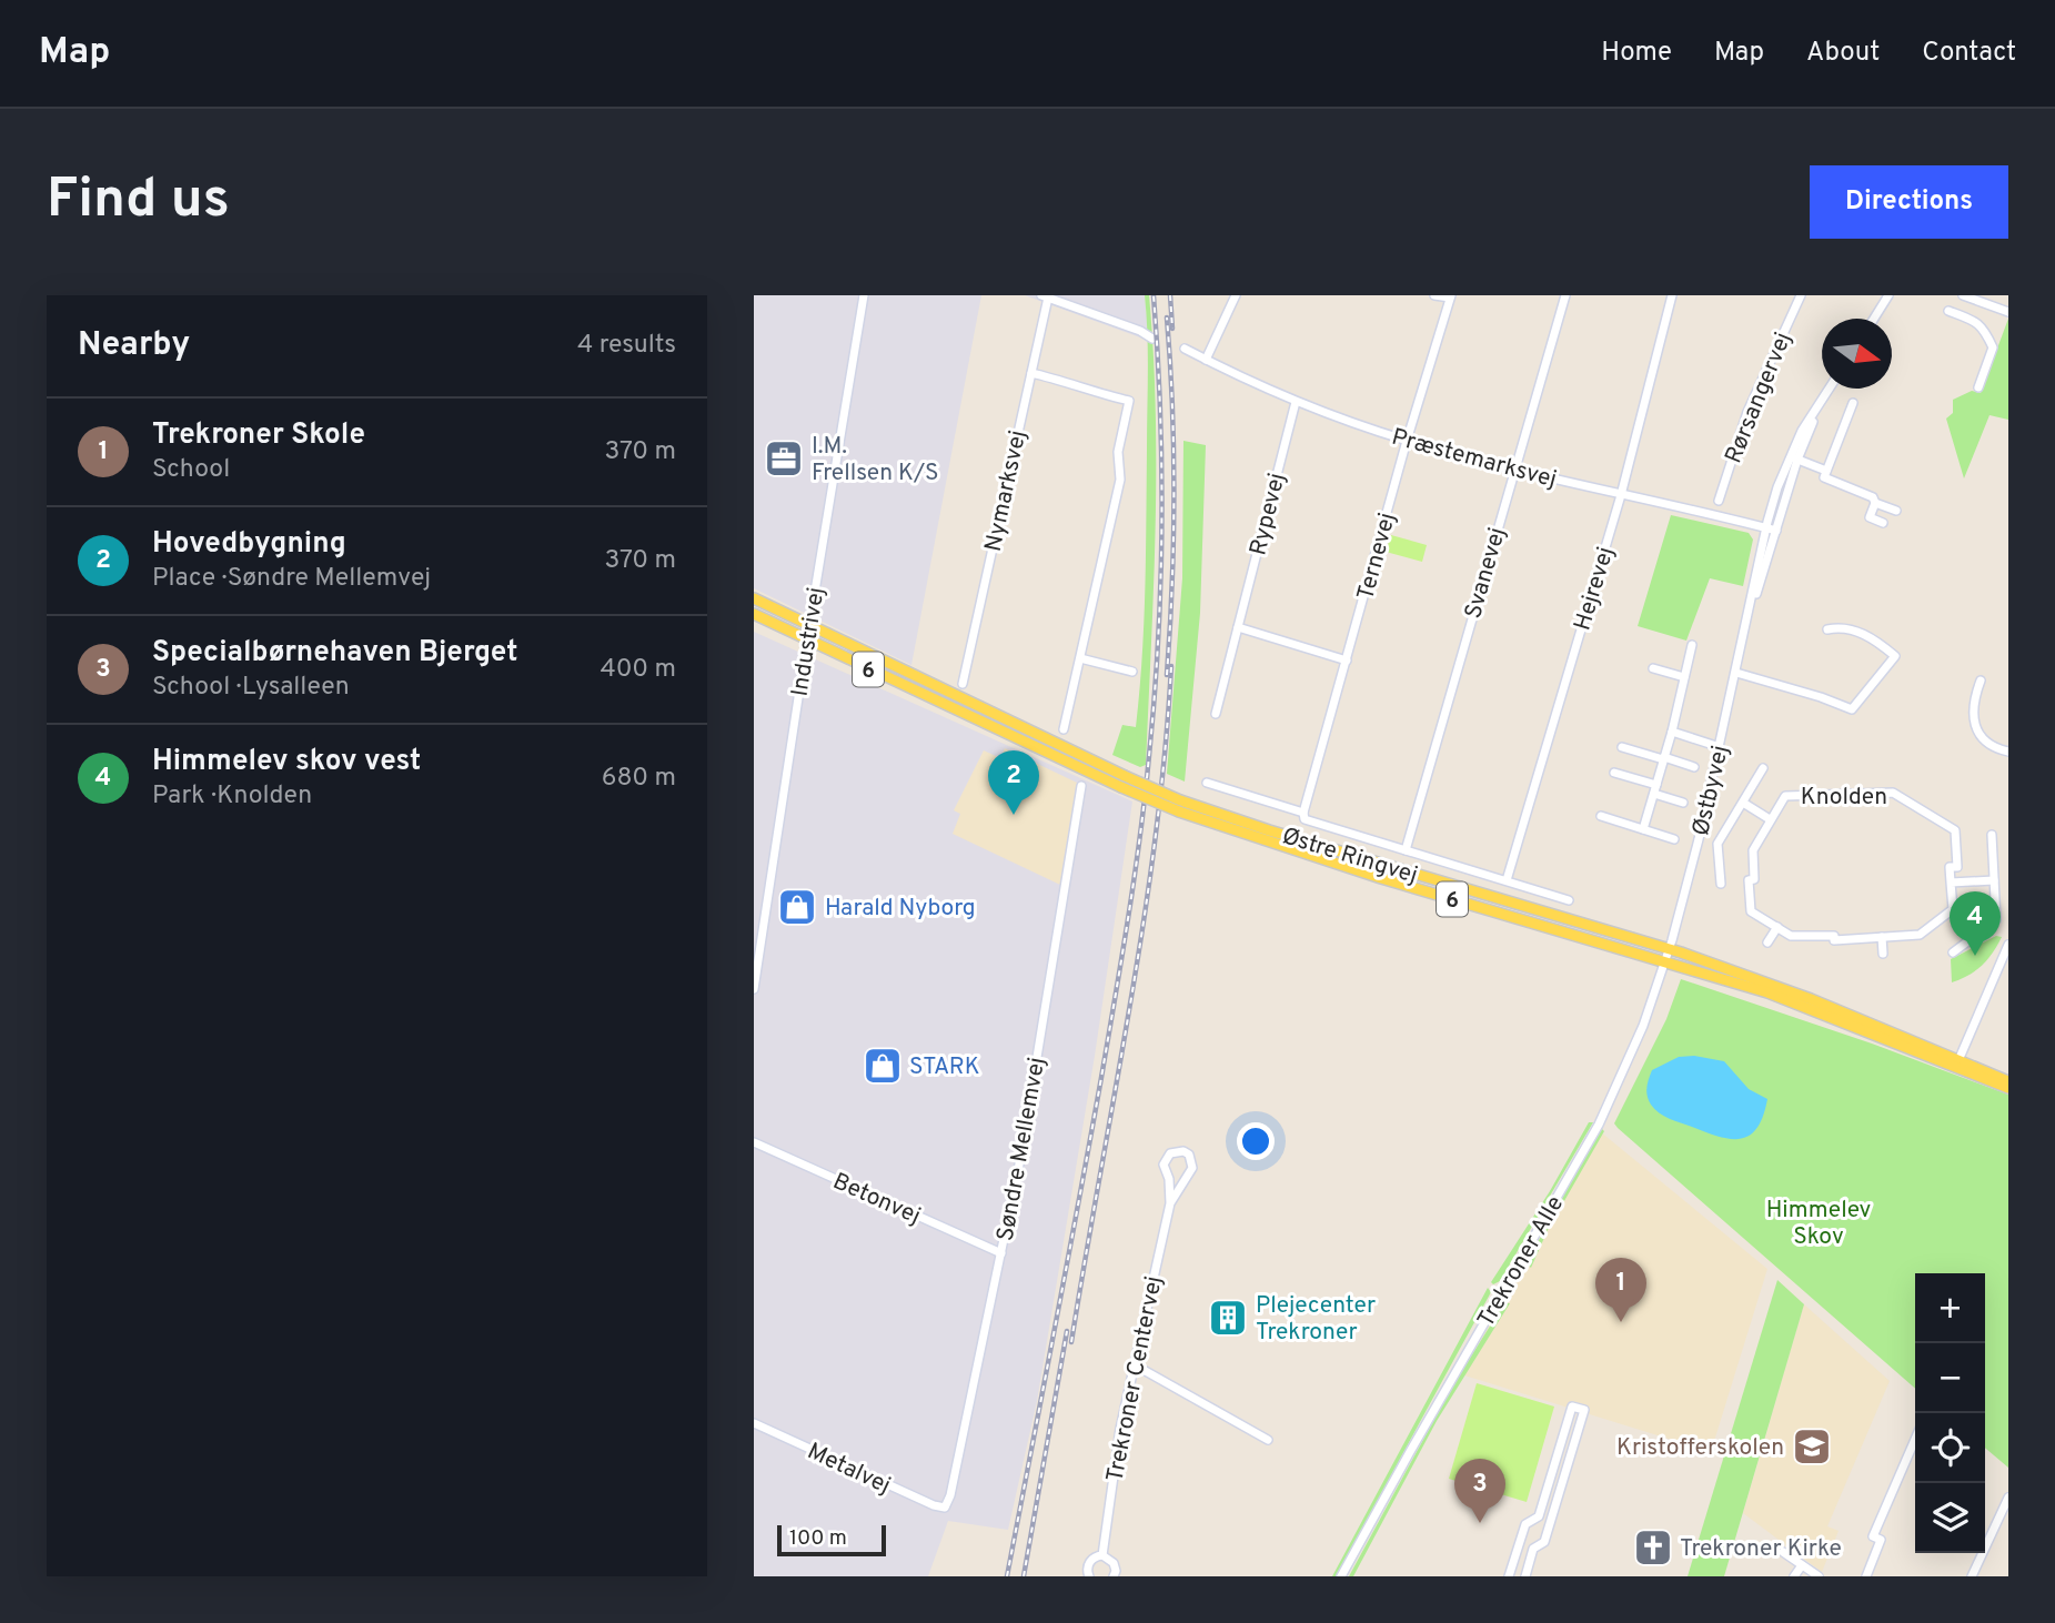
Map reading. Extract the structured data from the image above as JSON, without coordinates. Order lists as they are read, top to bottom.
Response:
{
  "streets": {
    "main road": ["6", "Østre Ringvej"],
    "street": [
      "Rørsangervej",
      "Præstemarksvej",
      "Nymarksvej",
      "Rypevej",
      "Ternevej",
      "Svanevej",
      "Hejrevej",
      "Industrivej",
      "Østbyvej",
      "Knolden",
      "Søndre Mellemvej",
      "Betonvej",
      "Trekroner Alle",
      "Trekroner Centervej",
      "Metalvej"
    ]
  },
  "crossings": [
    ["Præstemarksvej", "Rypevej"],
    ["Præstemarksvej", "Ternevej"],
    ["Præstemarksvej", "Svanevej"],
    ["Præstemarksvej", "Hejrevej"],
    ["Præstemarksvej", "Østbyvej"],
    ["Industrivej", "Østre Ringvej"],
    ["Østbyvej", "Østre Ringvej"],
    ["Østbyvej", "Trekroner Alle"],
    ["Østre Ringvej", "Trekroner Alle"],
    ["Søndre Mellemvej", "Betonvej"],
    ["Søndre Mellemvej", "Metalvej"]
  ],
  "parks": ["Himmelev Skov"],
  "places": {
    "office": ["I.M. Frellsen K/S"],
    "shop": ["Harald Nyborg", "STARK"],
    "building": ["Plejecenter Trekroner"],
    "school or university": ["Kristofferskolen"],
    "church": ["Trekroner Kirke"]
  },
  "scale_bar": "100 m",
  "north": "right",
  "page": {
    "header": "Map",
    "nav": [
      "Home",
      "Map",
      "About",
      "Contact"
    ],
    "buttons": "Directions",
    "title": "Find us",
    "heading": ["Nearby", "4 results"],
    "list": [
      {
        "mark": "1",
        "name": "Trekroner Skole",
        "note": "School",
        "value": "370 m"
      },
      {
        "mark": "2",
        "name": "Hovedbygning",
        "note": "Place · Søndre Mellemvej",
        "value": "370 m"
      },
      {
        "mark": "3",
        "name": "Specialbørnehaven Bjerget",
        "note": "School · Lysalleen",
        "value": "400 m"
      },
      {
        "mark": "4",
        "name": "Himmelev skov vest",
        "note": "Park · Knolden",
        "value": "680 m"
      }
    ],
    "pins": [
      "2",
      "4",
      "1",
      "3"
    ],
    "map_buttons": ["+", "−"],
    "scale": "100 m"
  }
}
